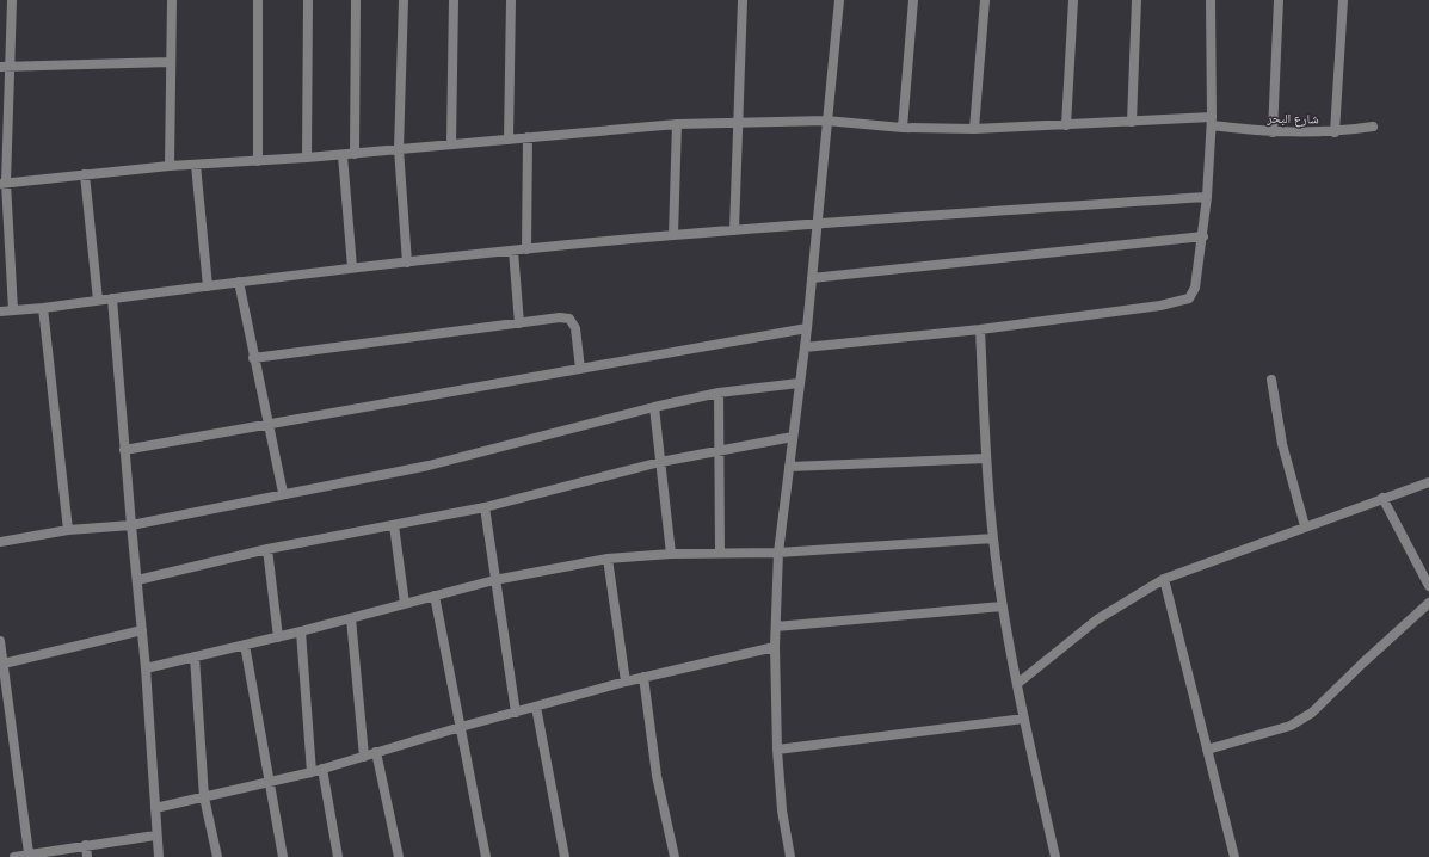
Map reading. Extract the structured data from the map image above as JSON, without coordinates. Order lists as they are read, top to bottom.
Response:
{
  "streets": {
    "street": ["شارع البحر"]
  }
}
